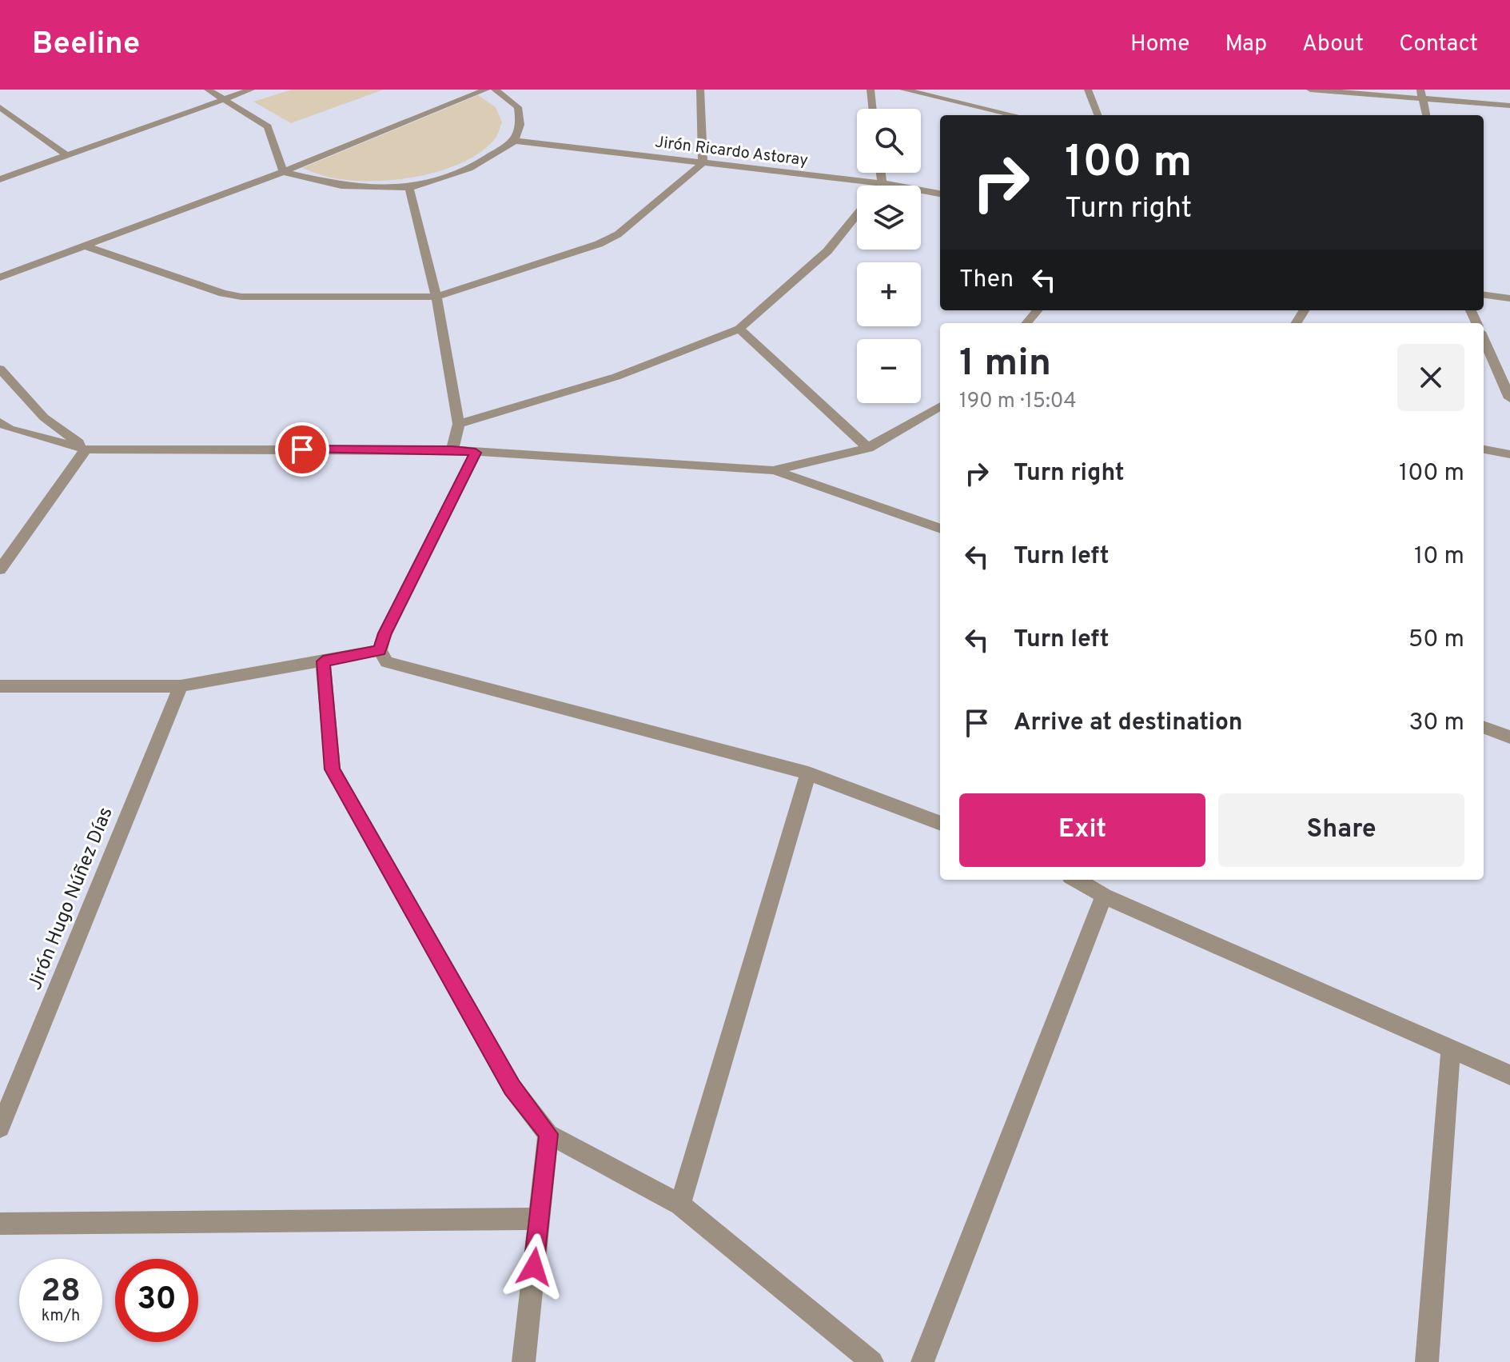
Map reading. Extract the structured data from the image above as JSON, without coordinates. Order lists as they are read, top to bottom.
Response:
{
  "streets": {
    "street": ["Jirón Ricardo Astoray", "Jirón Hugo Núñez Días"]
  },
  "page": {
    "header": "Beeline",
    "nav": [
      "Home",
      "Map",
      "About",
      "Contact"
    ],
    "map_buttons": ["+", "−"],
    "turn": ["100 m", "Turn right"],
    "then": "Then",
    "heading": ["1 min", "190 m · 15:04"],
    "list": [
      {
        "name": "Turn right",
        "value": "100 m"
      },
      {
        "name": "Turn left",
        "value": "10 m"
      },
      {
        "name": "Turn left",
        "value": "50 m"
      },
      {
        "name": "Arrive at destination",
        "value": "30 m"
      }
    ],
    "buttons": ["Exit", "Share"],
    "speed": "28 km/h",
    "limit": "30"
  }
}
